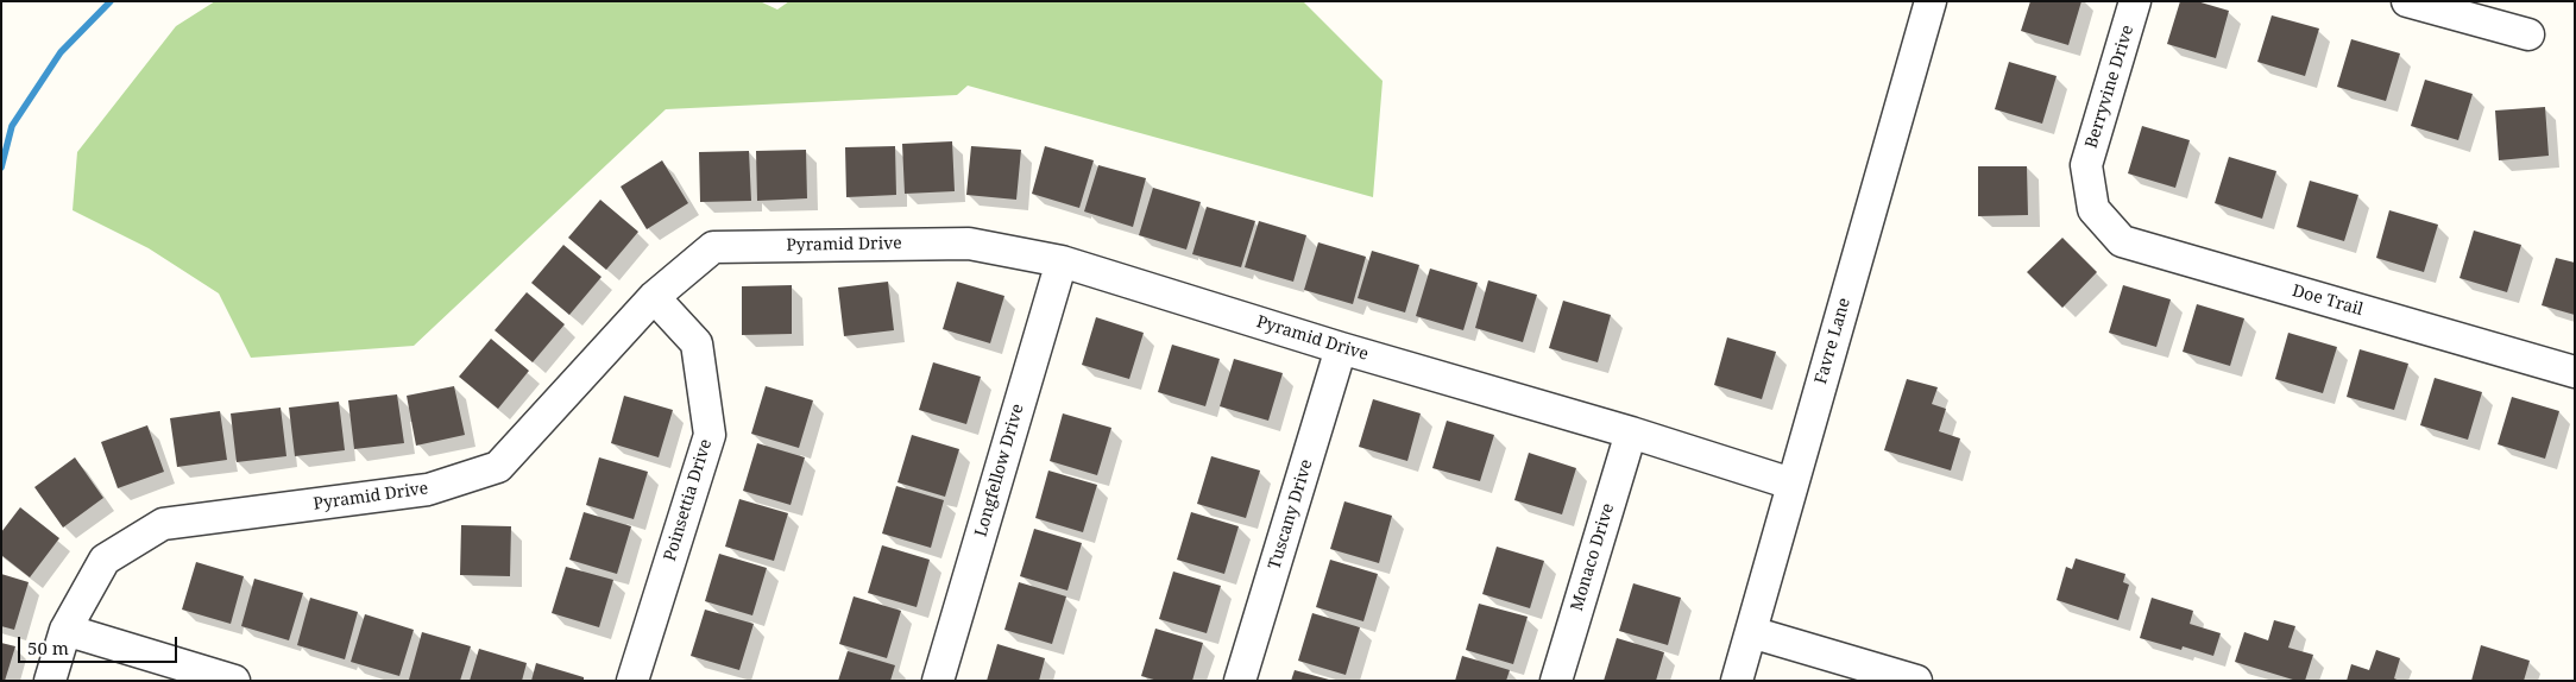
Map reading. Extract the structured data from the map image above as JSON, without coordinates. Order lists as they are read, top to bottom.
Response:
{
  "streets": {
    "street": [
      "Berryvine Drive",
      "Pyramid Drive",
      "Doe Trail",
      "Favre Lane",
      "Longfellow Drive",
      "Poinsettia Drive",
      "Tuscany Drive",
      "Monaco Drive"
    ]
  },
  "crossings": [
    ["Berryvine Drive", "Doe Trail"],
    ["Pyramid Drive", "Favre Lane"],
    ["Pyramid Drive", "Longfellow Drive"],
    ["Pyramid Drive", "Poinsettia Drive"],
    ["Pyramid Drive", "Tuscany Drive"],
    ["Pyramid Drive", "Monaco Drive"]
  ],
  "scale_bar": "50 m"
}
